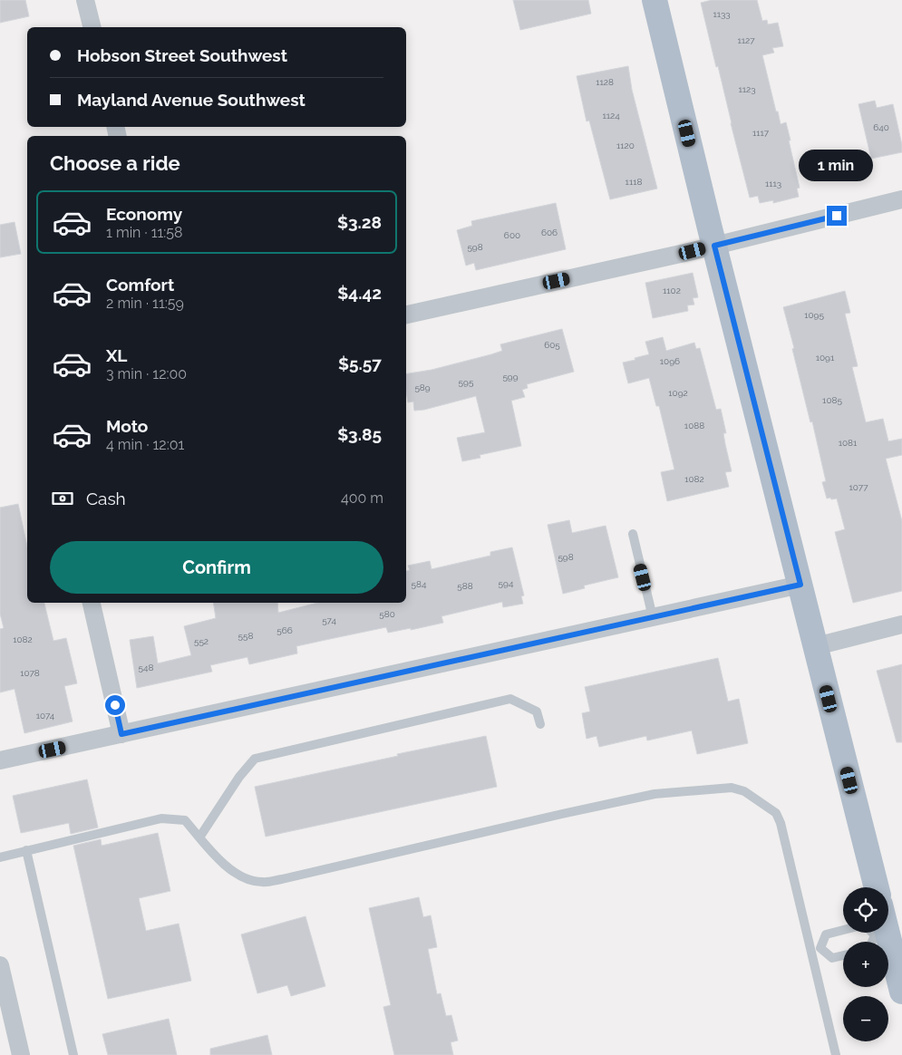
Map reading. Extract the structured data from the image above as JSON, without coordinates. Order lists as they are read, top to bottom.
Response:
{
  "house_numbers": [
    "1133",
    "1127",
    "1128",
    "1123",
    "1124",
    "640",
    "1117",
    "1120",
    "1118",
    "1113",
    "606",
    "600",
    "598",
    "1102",
    "1095",
    "605",
    "1091",
    "1096",
    "599",
    "595",
    "589",
    "1092",
    "1085",
    "1088",
    "1081",
    "1082",
    "1077",
    "598",
    "594",
    "584",
    "588",
    "580",
    "574",
    "566",
    "558",
    "1082",
    "552",
    "548",
    "1078",
    "1074"
  ],
  "page": {
    "banner": ["Hobson Street Southwest", "Mayland Avenue Southwest"],
    "heading": "Choose a ride",
    "bubble": "1 min",
    "list": [
      {
        "name": "Economy",
        "note": "1 min · 11:58",
        "value": "$3.28"
      },
      {
        "name": "Comfort",
        "note": "2 min · 11:59",
        "value": "$4.42"
      },
      {
        "name": "XL",
        "note": "3 min · 12:00",
        "value": "$5.57"
      },
      {
        "name": "Moto",
        "note": "4 min · 12:01",
        "value": "$3.85"
      }
    ],
    "pay": ["Cash", "400 m"],
    "buttons": "Confirm",
    "map_buttons": ["+", "−"]
  }
}
